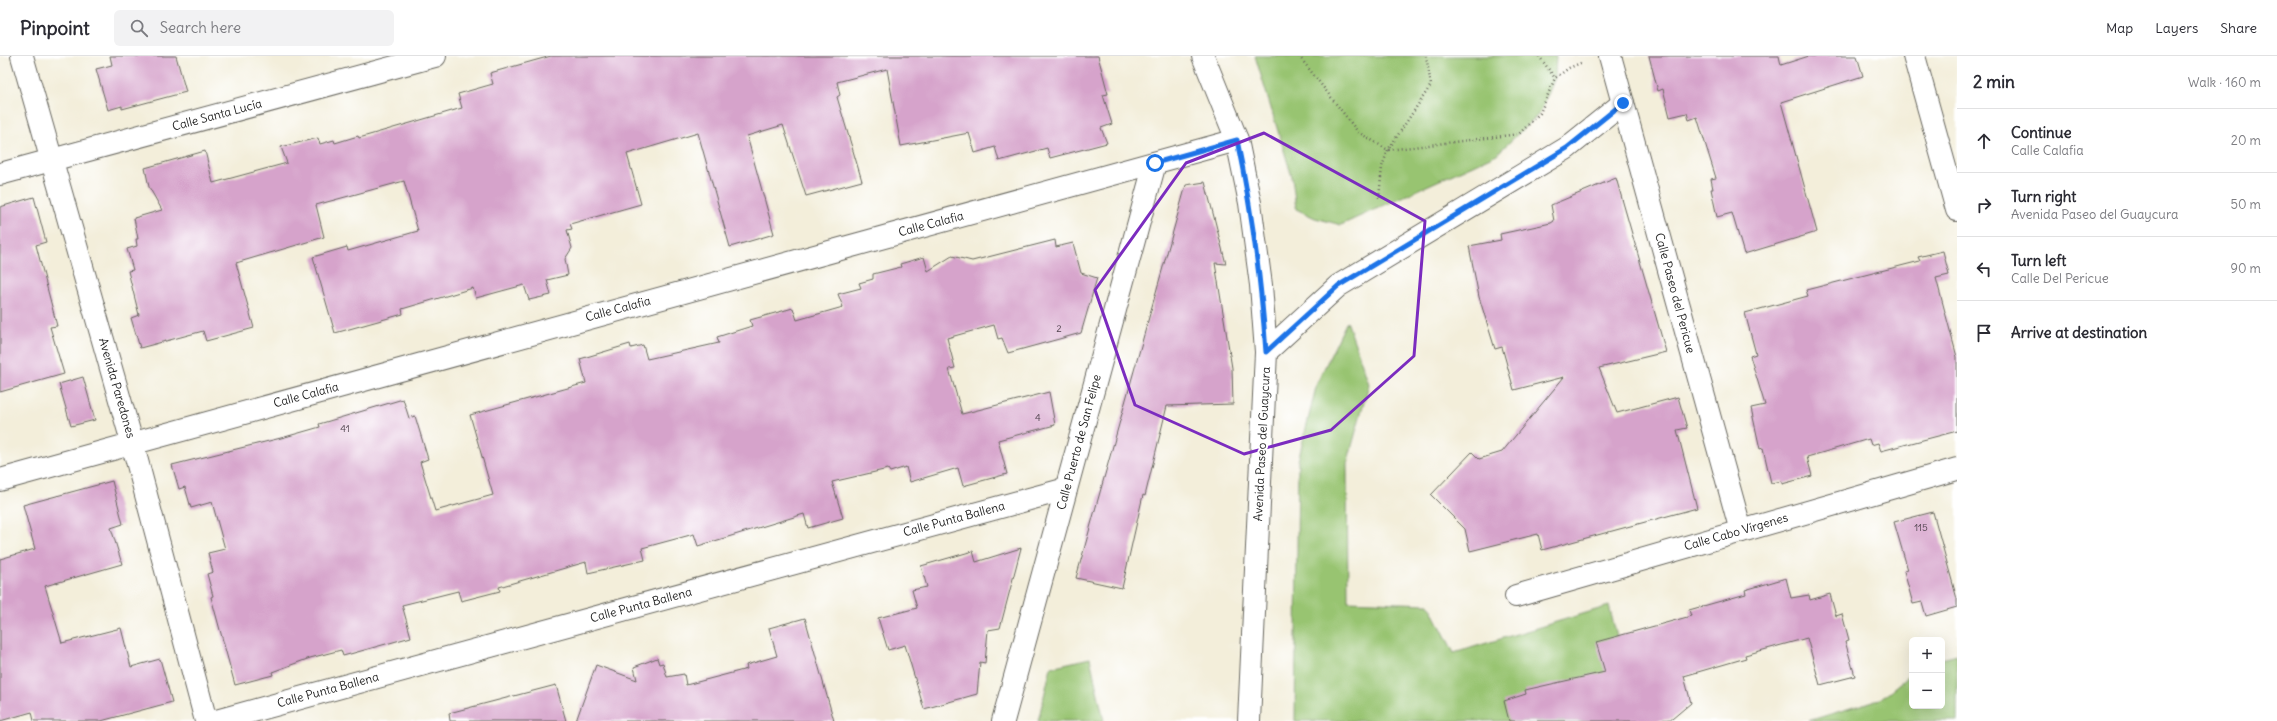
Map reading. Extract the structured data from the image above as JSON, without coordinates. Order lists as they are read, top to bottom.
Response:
{
  "streets": {
    "street": [
      "Calle Santa Lucía",
      "Calle Calafia",
      "Calle Paseo del Pericue",
      "Avenida Paredones",
      "Calle Puerto de San Felipe",
      "Avenida Paseo del Guaycura",
      "Calle Punta Ballena",
      "Calle Cabo Vírgenes"
    ]
  },
  "crossings": [
    ["Calle Santa Lucía", "Avenida Paredones"],
    ["Calle Calafia", "Avenida Paredones"],
    ["Calle Calafia", "Calle Puerto de San Felipe"],
    ["Calle Calafia", "Avenida Paseo del Guaycura"],
    ["Calle Paseo del Pericue", "Calle Cabo Vírgenes"],
    ["Calle Puerto de San Felipe", "Calle Punta Ballena"]
  ],
  "house_numbers": [
    "2",
    "4",
    "41",
    "115"
  ],
  "page": {
    "header": "Pinpoint",
    "search": "Search here",
    "nav": ["Map", "Layers", "Share"],
    "heading": ["2 min", "Walk · 160 m"],
    "list": [
      ["Continue", "Calle Calafia", "20 m"],
      ["Turn right", "Avenida Paseo del Guaycura", "50 m"],
      ["Turn left", "Calle Del Pericue", "90 m"],
      "Arrive at destination"
    ],
    "map_buttons": ["+", "−"]
  }
}
